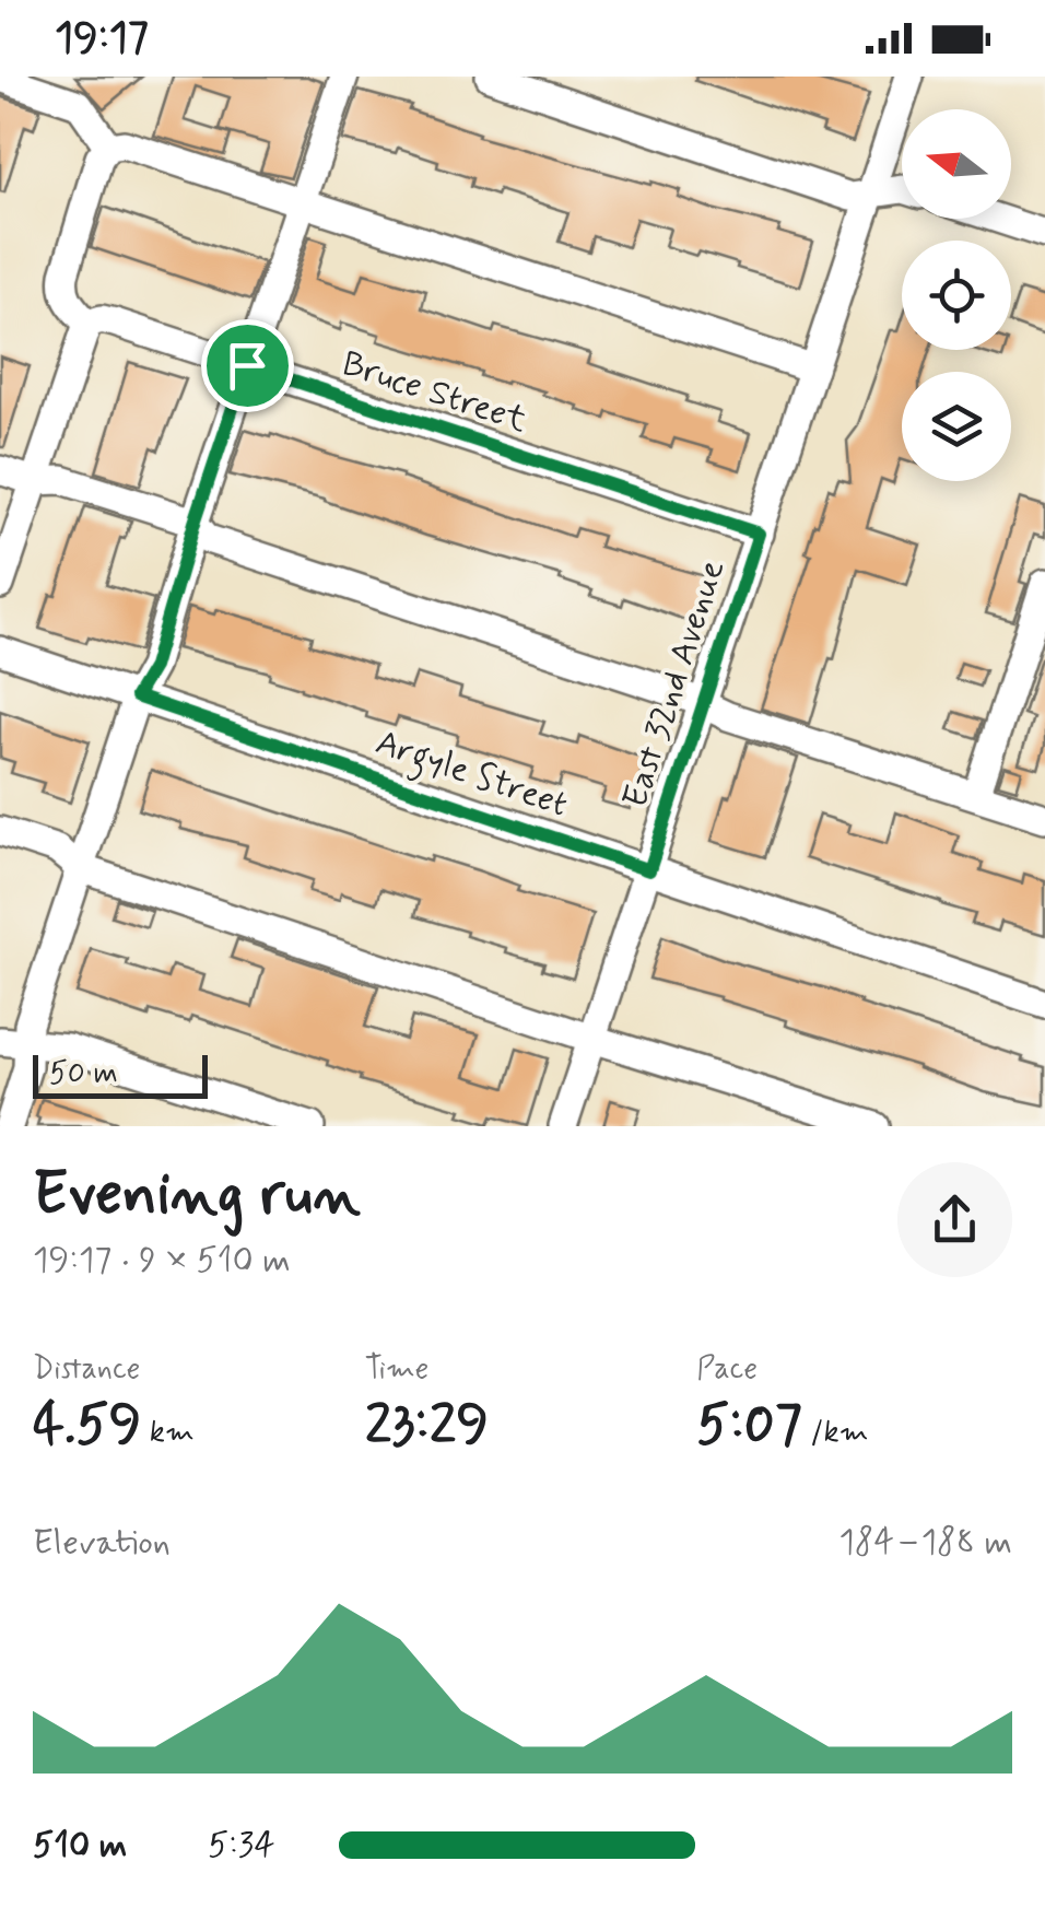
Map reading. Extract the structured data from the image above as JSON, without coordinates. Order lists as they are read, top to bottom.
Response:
{
  "streets": {
    "street": ["Bruce Street", "East 32nd Avenue", "Argyle Street"]
  },
  "crossings": [
    ["Bruce Street", "East 32nd Avenue"],
    ["East 32nd Avenue", "Argyle Street"]
  ],
  "scale_bar": "50 m",
  "north": "left",
  "page": {
    "status": "19:17",
    "scale": "50 m",
    "heading": ["Evening run", "19:17 · 9 × 510 m"],
    "stats": [
      ["Distance", "4.59 km"],
      ["Time", "23:29"],
      ["Pace", "5:07 /km"]
    ],
    "chart": ["Elevation", "184–188 m"],
    "list": [
      {
        "name": "510 m",
        "note": "5:34"
      }
    ]
  }
}
